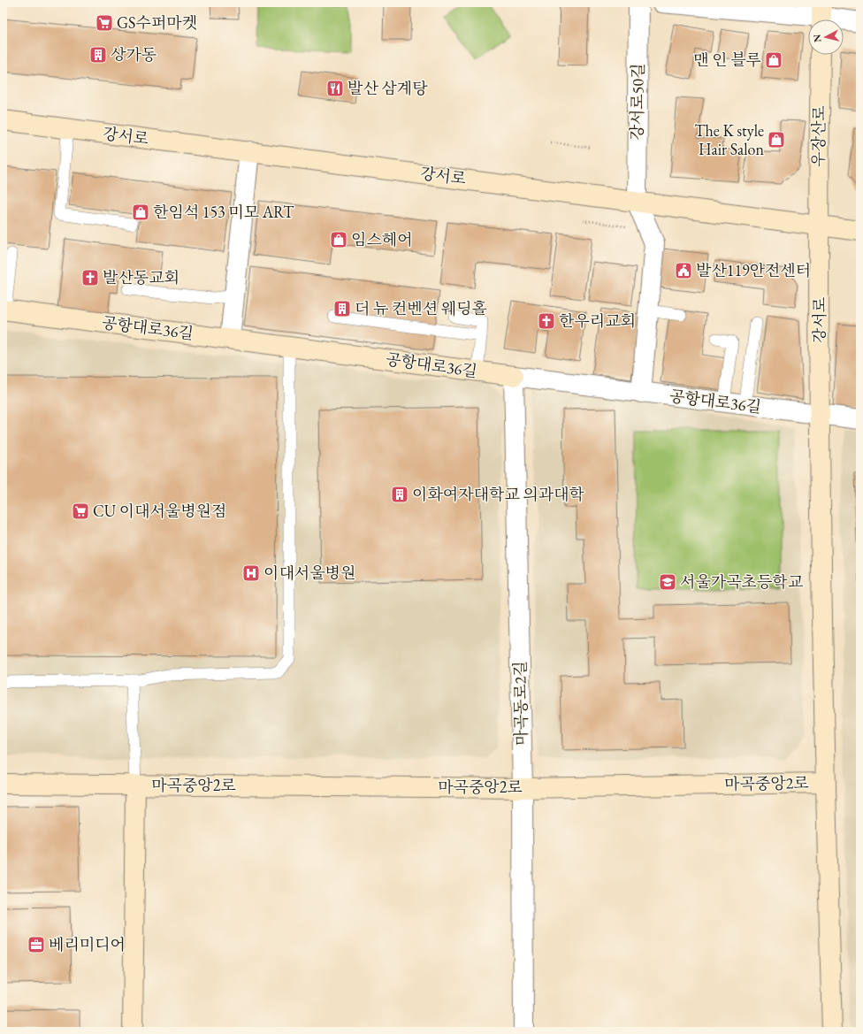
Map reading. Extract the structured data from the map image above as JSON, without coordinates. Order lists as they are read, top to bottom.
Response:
{
  "streets": {
    "street": [
      "강서로50길",
      "강서로",
      "우장산로",
      "공항대로36길",
      "마곡동로2길",
      "마곡중앙2로"
    ]
  },
  "crossings": [
    ["강서로50길", "강서로"],
    ["강서로", "우장산로"],
    ["강서로", "공항대로36길"],
    ["강서로", "마곡중앙2로"],
    ["공항대로36길", "마곡동로2길"],
    ["마곡동로2길", "마곡중앙2로"]
  ],
  "places": {
    "supermarket": ["GS수퍼마켓", "CU 이대서울병원점"],
    "building": ["상가동", "더 뉴 컨벤션 웨딩홀", "이화여자대학교 의과대학"],
    "shop": [
      "맨 인 블루",
      "The K style Hair Salon",
      "한임석 153 미모 ART",
      "임스헤어"
    ],
    "restaurant": ["발산 삼계탕"],
    "public building": ["발산119안전센터"],
    "church": ["발산동교회", "한우리교회"],
    "hospital": ["이대서울병원"],
    "school or university": ["서울가곡초등학교"],
    "office": ["베리미디어"]
  },
  "north": "left"
}
